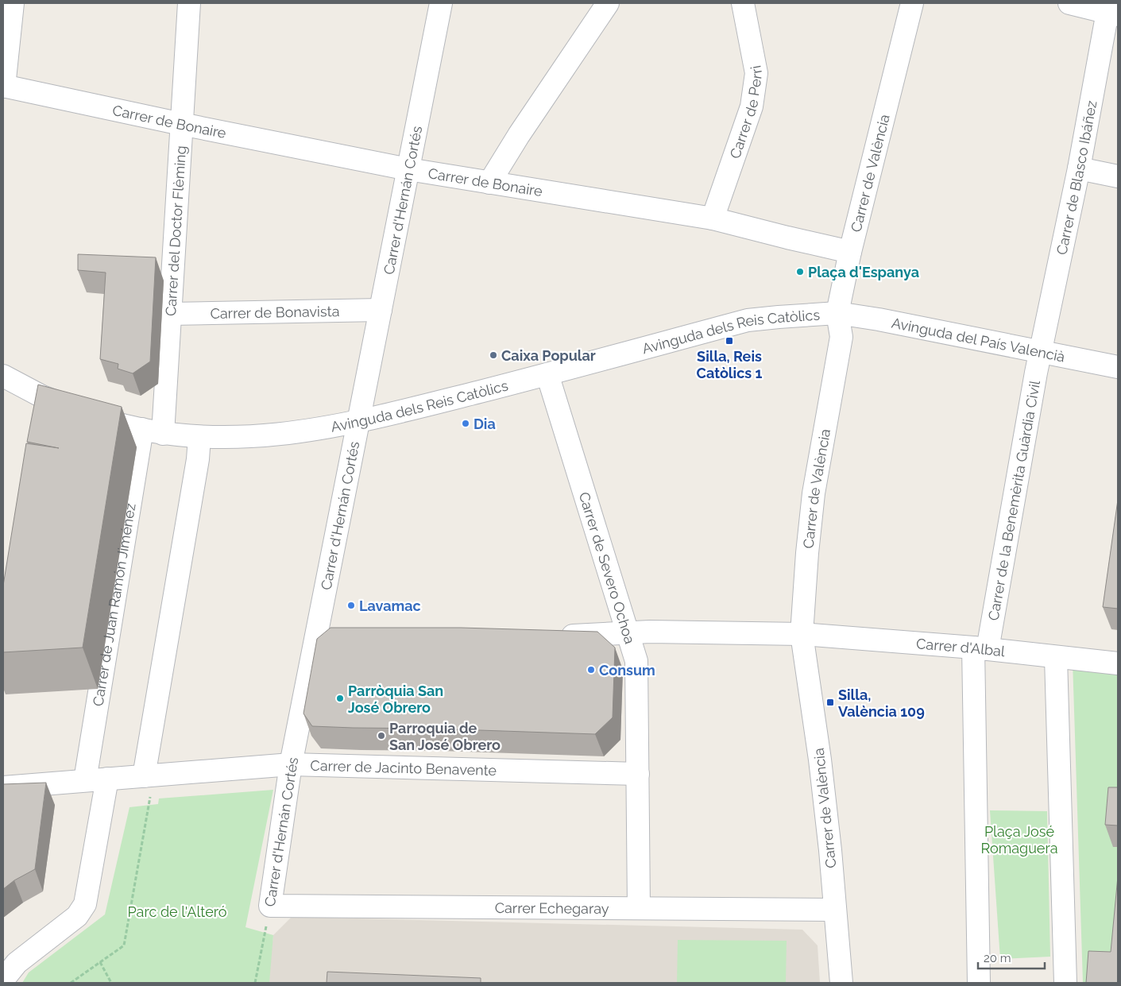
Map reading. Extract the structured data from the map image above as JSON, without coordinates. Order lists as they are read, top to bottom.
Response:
{
  "streets": {
    "street": [
      "Carrer de Perri",
      "Carrer de Bonaire",
      "Carrer de València",
      "Carrer de Blasco Ibáñez",
      "Carrer d'Hernán Cortés",
      "Carrer del Doctor Flèming",
      "Carrer de Bonavista",
      "Avinguda dels Reis Catòlics",
      "Avinguda del País Valencià",
      "Carrer de la Benemèrita Guàrdia Civil",
      "Carrer de Severo Ochoa",
      "Carrer de Juan Ramón Jiménez",
      "Carrer d'Albal",
      "Carrer de Jacinto Benavente",
      "Carrer Echegaray"
    ]
  },
  "crossings": [
    ["Carrer de Perri", "Carrer de Bonaire"],
    ["Carrer de Bonaire", "Carrer de València"],
    ["Carrer de Bonaire", "Carrer d'Hernán Cortés"],
    ["Carrer de Bonaire", "Carrer del Doctor Flèming"],
    ["Carrer de València", "Avinguda dels Reis Catòlics"],
    ["Carrer de València", "Avinguda del País Valencià"],
    ["Carrer de València", "Carrer d'Albal"],
    ["Carrer de València", "Carrer Echegaray"],
    ["Carrer de Blasco Ibáñez", "Avinguda del País Valencià"],
    ["Carrer de Blasco Ibáñez", "Carrer de la Benemèrita Guàrdia Civil"],
    ["Carrer d'Hernán Cortés", "Carrer de Bonavista"],
    ["Carrer d'Hernán Cortés", "Avinguda dels Reis Catòlics"],
    ["Carrer d'Hernán Cortés", "Carrer de Jacinto Benavente"],
    ["Carrer d'Hernán Cortés", "Carrer Echegaray"],
    ["Carrer del Doctor Flèming", "Carrer de Bonavista"],
    ["Carrer del Doctor Flèming", "Avinguda dels Reis Catòlics"],
    ["Carrer del Doctor Flèming", "Carrer de Juan Ramón Jiménez"],
    ["Avinguda dels Reis Catòlics", "Avinguda del País Valencià"],
    ["Avinguda dels Reis Catòlics", "Carrer de Severo Ochoa"],
    ["Avinguda dels Reis Catòlics", "Carrer de Juan Ramón Jiménez"],
    ["Avinguda del País Valencià", "Carrer de la Benemèrita Guàrdia Civil"],
    ["Carrer de la Benemèrita Guàrdia Civil", "Carrer d'Albal"],
    ["Carrer de Severo Ochoa", "Carrer d'Albal"],
    ["Carrer de Severo Ochoa", "Carrer de Jacinto Benavente"],
    ["Carrer de Severo Ochoa", "Carrer Echegaray"],
    ["Carrer de Juan Ramón Jiménez", "Carrer de Jacinto Benavente"]
  ],
  "parks": ["Plaça José Romaguera", "Parc de l'Alteró"],
  "places": {
    "other": [
      "Plaça d'Espanya",
      "Caixa Popular",
      "Dia",
      "Lavamac",
      "Consum",
      "Parròquia San José Obrero",
      "Parroquia de San José Obrero"
    ],
    "transit": ["Silla, Reis Catòlics 1", "Silla, València 109"]
  },
  "scale_bar": "20 m"
}
